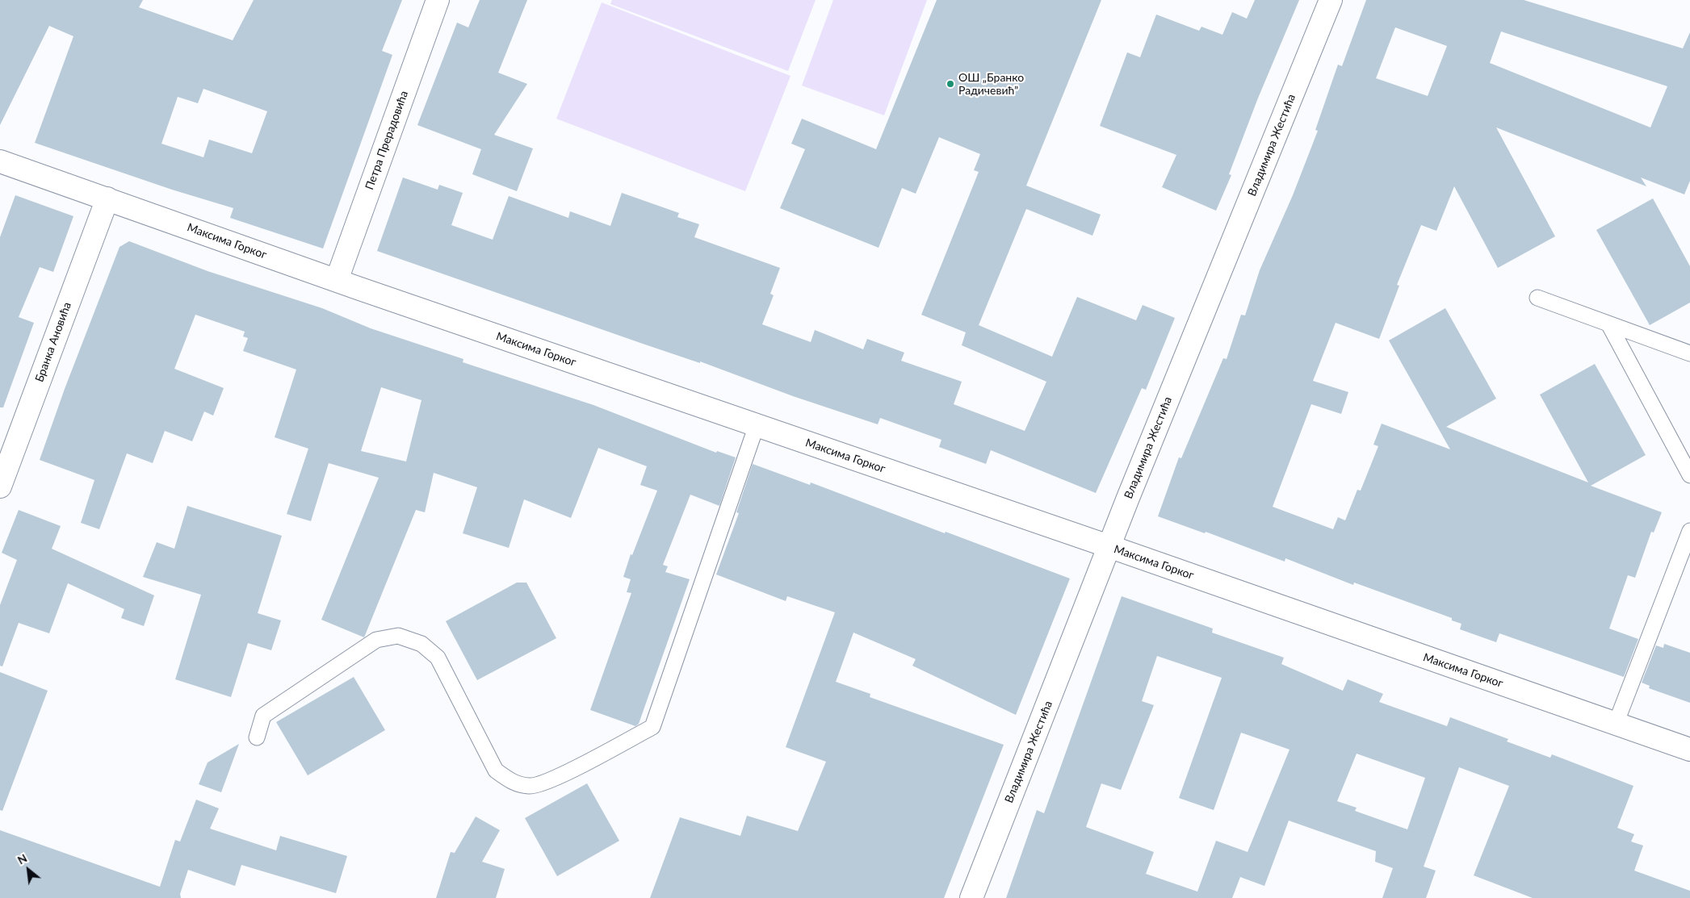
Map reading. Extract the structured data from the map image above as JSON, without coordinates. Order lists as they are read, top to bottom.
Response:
{
  "streets": {
    "street": [
      "Петра Прерадовића",
      "Владимира Жестића",
      "Максима Горког",
      "Бранка Ановића"
    ]
  },
  "crossings": [
    ["Петра Прерадовића", "Максима Горког"],
    ["Владимира Жестића", "Максима Горког"],
    ["Максима Горког", "Бранка Ановића"]
  ],
  "places": ["ОШ „Бранко Радичевић”"],
  "north": "top left"
}
